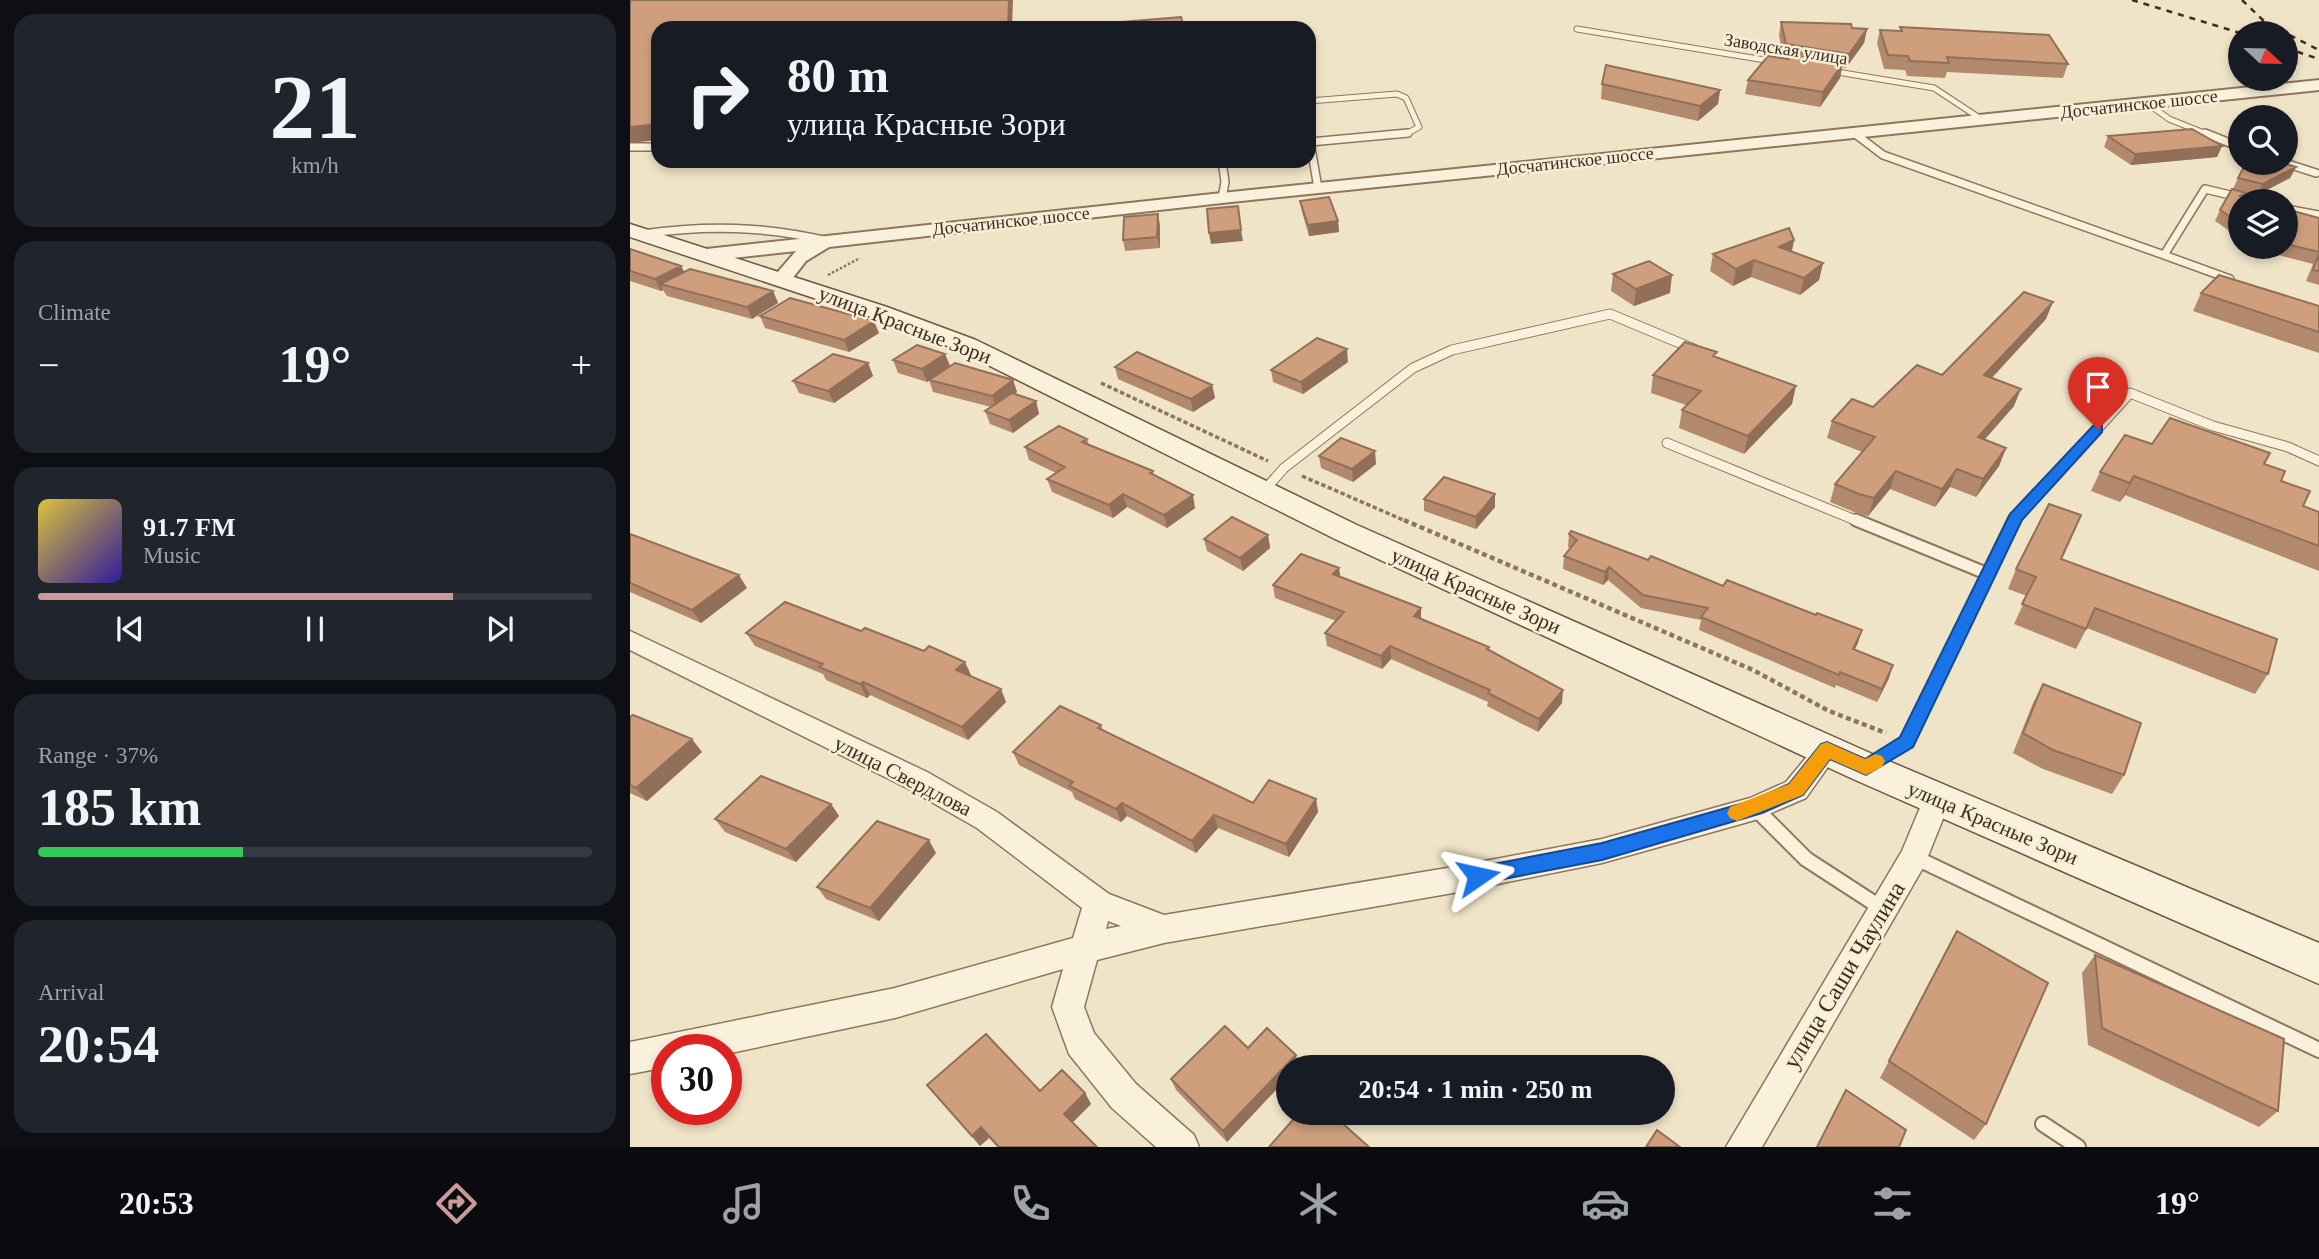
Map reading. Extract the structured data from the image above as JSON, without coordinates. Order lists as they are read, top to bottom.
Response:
{
  "streets": {
    "main road": ["улица Красные Зори"],
    "street": ["Досчатинское шоссе", "улица Свердлова", "улица Саши Чаулина"],
    "lane": ["Заводская улица"]
  },
  "crossings": [
    ["Заводская улица", "Досчатинское шоссе"],
    ["Досчатинское шоссе", "улица Красные Зори"],
    ["улица Красные Зори", "улица Саши Чаулина"]
  ],
  "north": "right",
  "page": {
    "tile": [
      ["21", "km/h"],
      "Climate",
      ["Range · 37%", "185 km"],
      ["Arrival", "20:54"]
    ],
    "turn": ["80 m", "улица Красные Зори"],
    "heat": ["−", "19°", "+"],
    "song": ["91.7 FM", "Music"],
    "limit": "30",
    "trip": "20:54 · 1 min · 250 m",
    "tabs": ["20:53", "19°"]
  }
}
